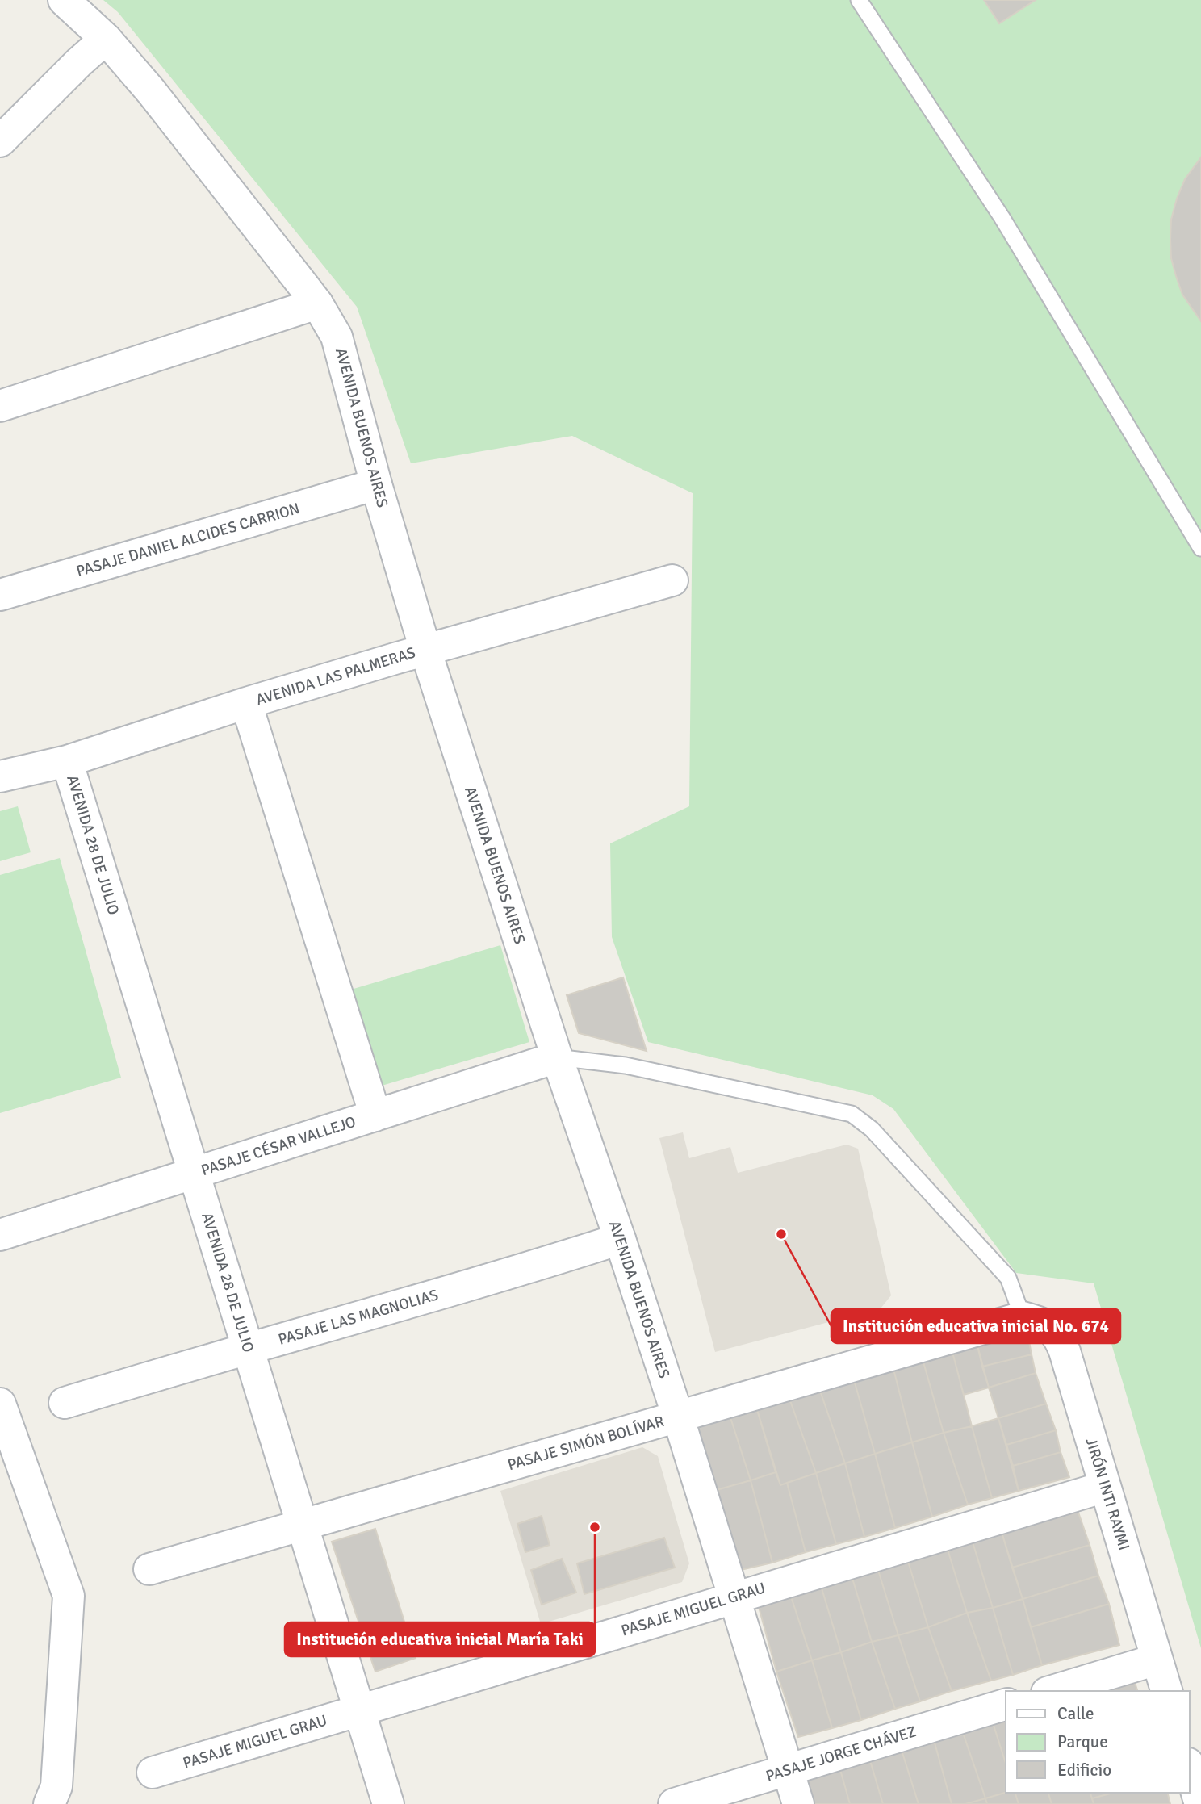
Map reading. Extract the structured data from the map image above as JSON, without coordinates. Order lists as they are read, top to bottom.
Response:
{
  "streets": {
    "street": [
      "AVENIDA BUENOS AIRES",
      "PASAJE DANIEL ALCIDES CARRION",
      "AVENIDA LAS PALMERAS",
      "AVENIDA 28 DE JULIO",
      "PASAJE CÉSAR VALLEJO",
      "PASAJE LAS MAGNOLIAS",
      "PASAJE SIMÓN BOLÍVAR",
      "JIRÓN INTI RAYMI",
      "PASAJE MIGUEL GRAU",
      "PASAJE JORGE CHÁVEZ"
    ]
  },
  "crossings": [
    ["AVENIDA BUENOS AIRES", "PASAJE DANIEL ALCIDES CARRION"],
    ["AVENIDA BUENOS AIRES", "AVENIDA LAS PALMERAS"],
    ["AVENIDA BUENOS AIRES", "PASAJE CÉSAR VALLEJO"],
    ["AVENIDA BUENOS AIRES", "PASAJE LAS MAGNOLIAS"],
    ["AVENIDA BUENOS AIRES", "PASAJE SIMÓN BOLÍVAR"],
    ["AVENIDA BUENOS AIRES", "PASAJE MIGUEL GRAU"],
    ["AVENIDA BUENOS AIRES", "PASAJE JORGE CHÁVEZ"],
    ["AVENIDA LAS PALMERAS", "AVENIDA 28 DE JULIO"],
    ["AVENIDA 28 DE JULIO", "PASAJE CÉSAR VALLEJO"],
    ["AVENIDA 28 DE JULIO", "PASAJE LAS MAGNOLIAS"],
    ["AVENIDA 28 DE JULIO", "PASAJE SIMÓN BOLÍVAR"],
    ["AVENIDA 28 DE JULIO", "PASAJE MIGUEL GRAU"],
    ["PASAJE SIMÓN BOLÍVAR", "JIRÓN INTI RAYMI"],
    ["JIRÓN INTI RAYMI", "PASAJE MIGUEL GRAU"]
  ],
  "places": ["Institución educativa inicial No. 674", "Institución educativa inicial María Taki"],
  "legend": ["Calle", "Parque", "Edificio"]
}
